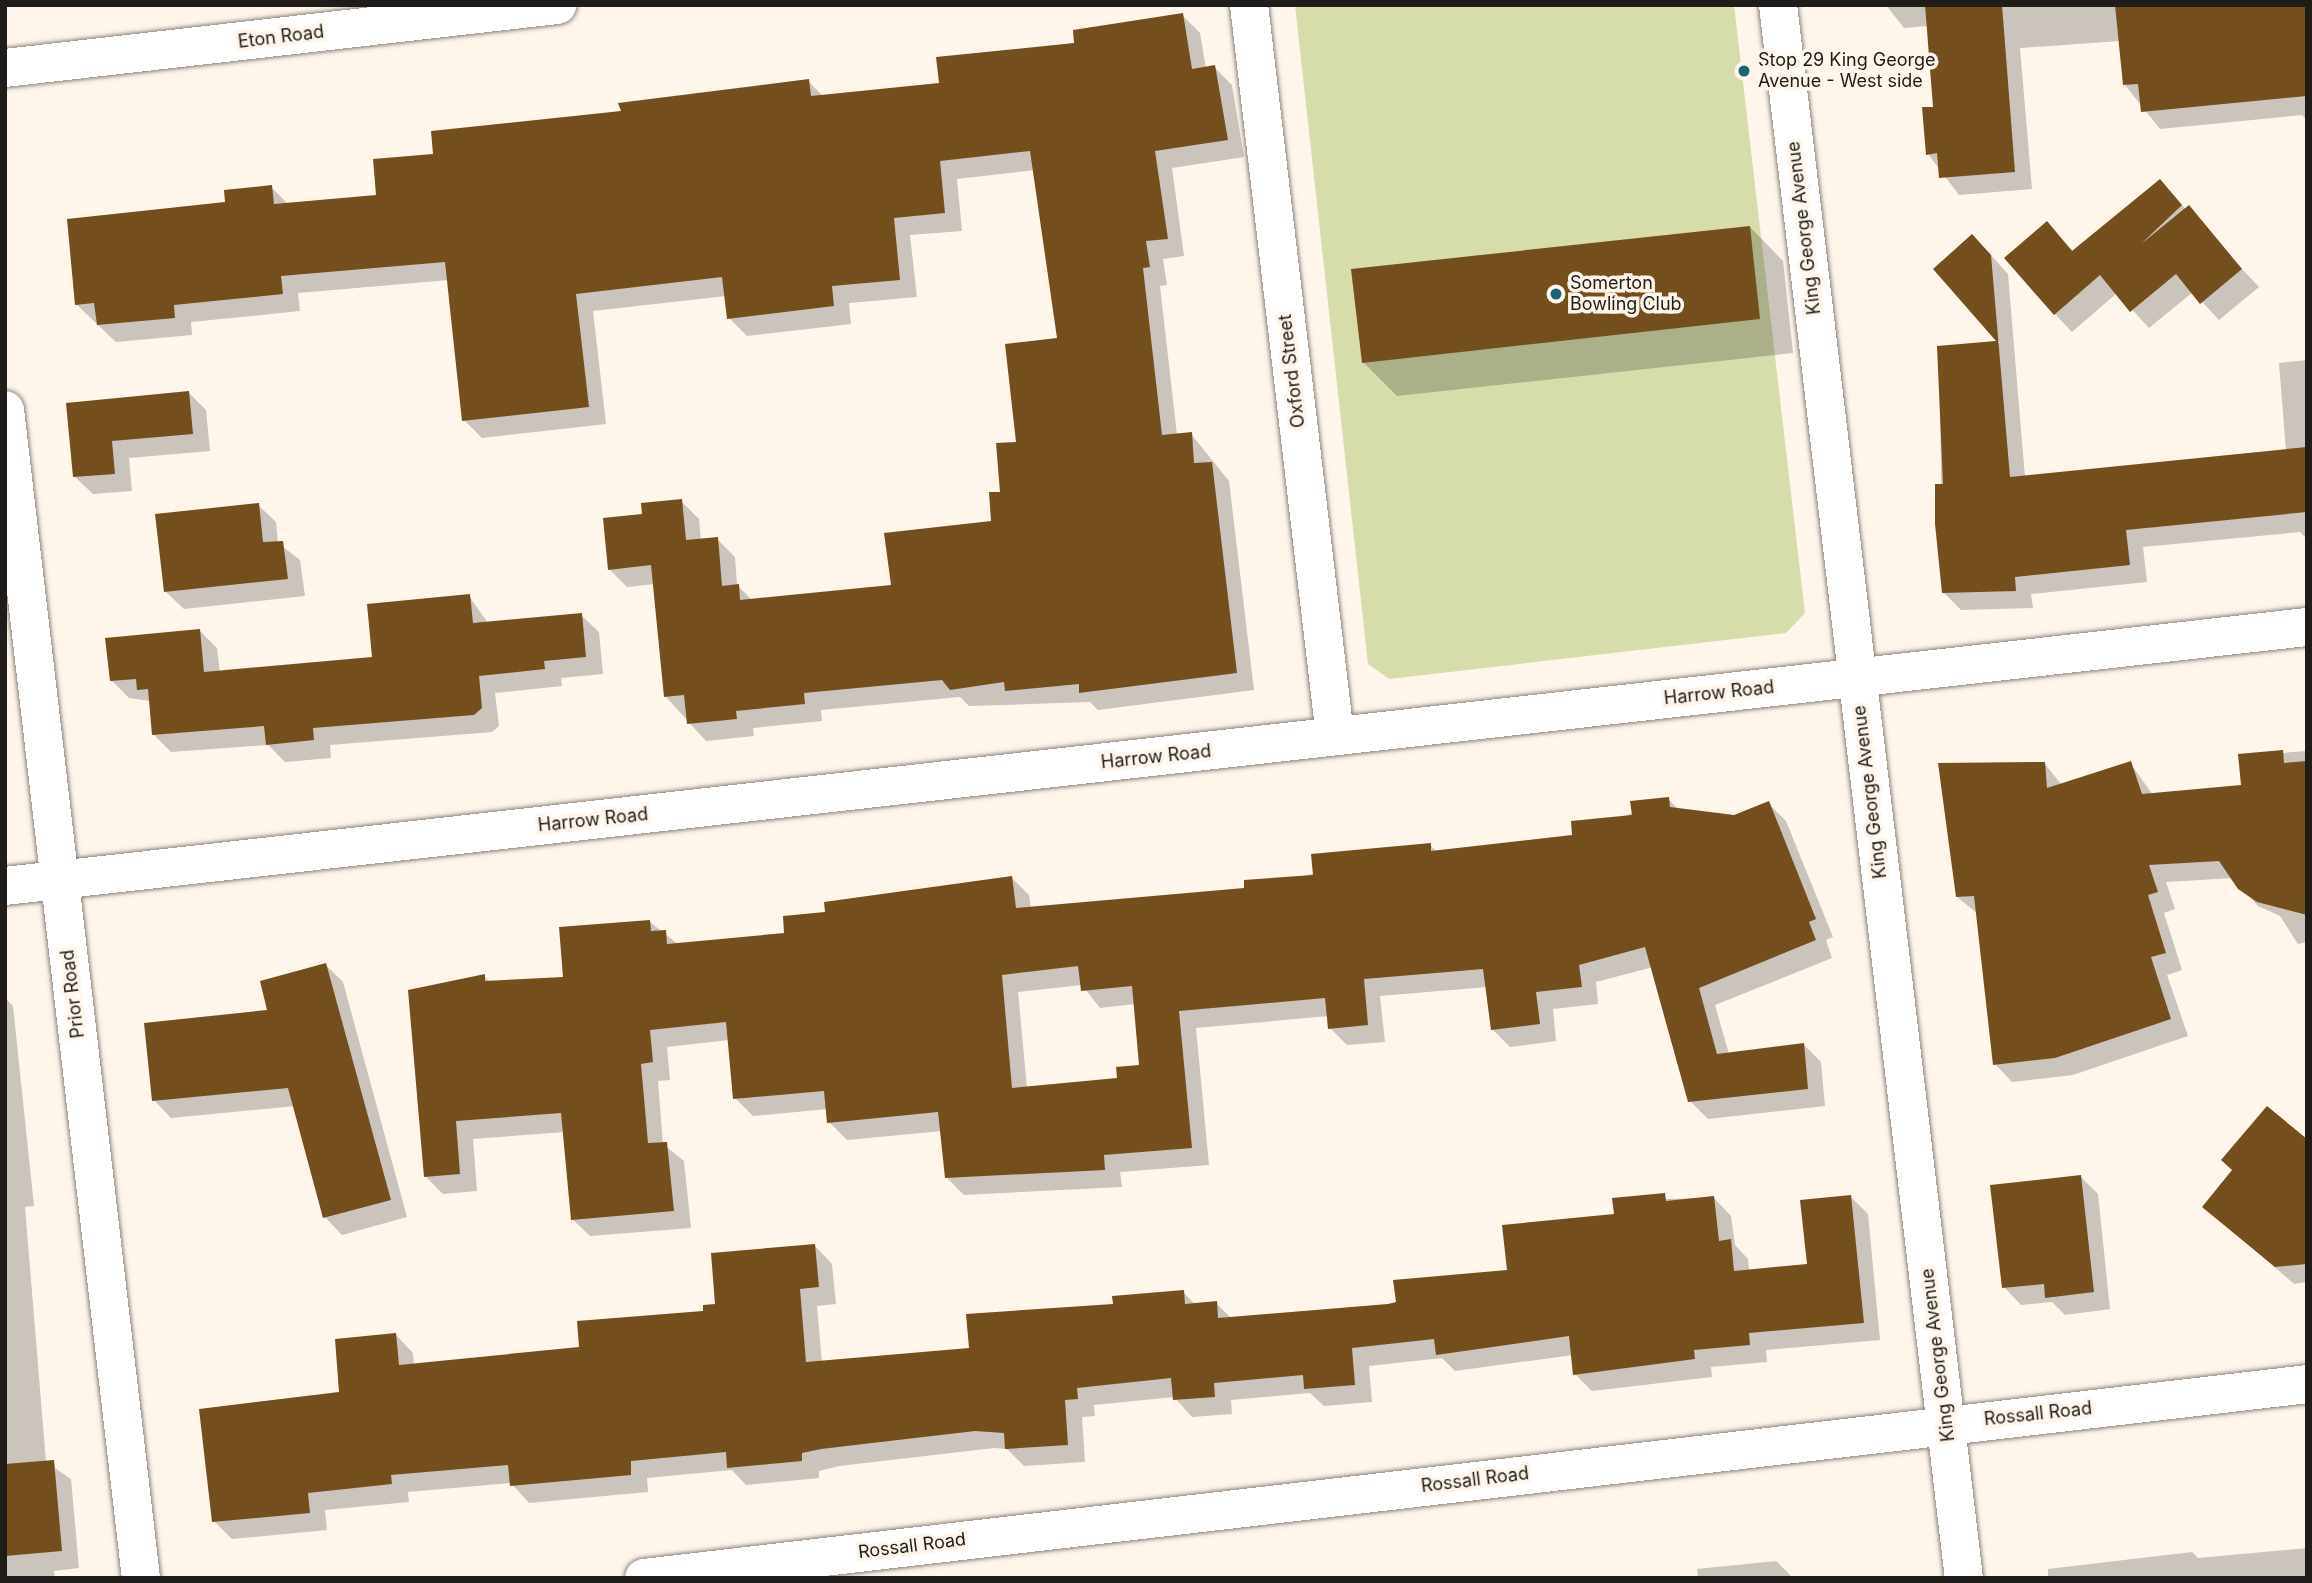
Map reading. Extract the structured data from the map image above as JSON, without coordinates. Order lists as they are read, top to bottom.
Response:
{
  "streets": {
    "street": [
      "Eton Road",
      "King George Avenue",
      "Oxford Street",
      "Harrow Road",
      "Prior Road",
      "Rossall Road"
    ]
  },
  "crossings": [
    ["King George Avenue", "Harrow Road"],
    ["King George Avenue", "Rossall Road"],
    ["Oxford Street", "Harrow Road"],
    ["Harrow Road", "Prior Road"]
  ],
  "places": ["Stop 29 King George Avenue - West side", "Somerton Bowling Club"]
}
